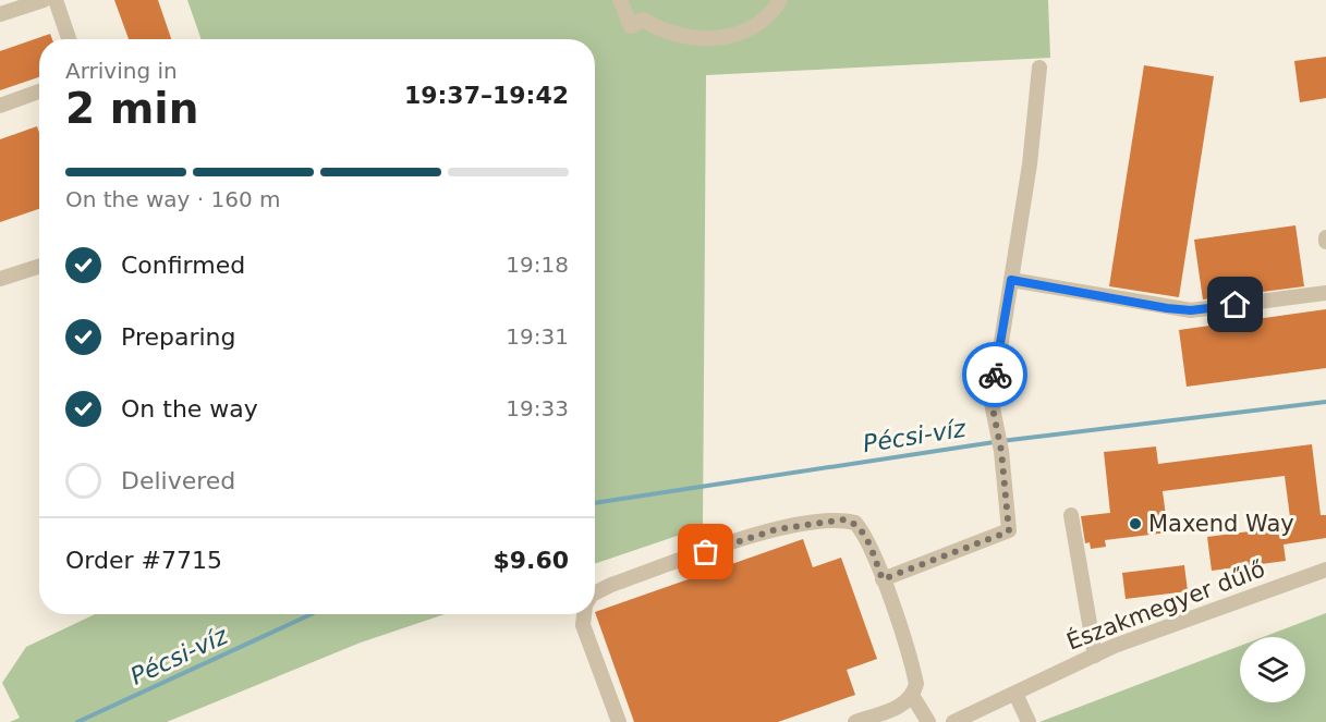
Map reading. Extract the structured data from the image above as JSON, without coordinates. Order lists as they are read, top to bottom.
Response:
{
  "streets": {
    "street": ["Északmegyer dűlő"]
  },
  "water": ["Pécsi-víz"],
  "places": ["Maxend Way"],
  "page": {
    "heading": ["2 min", "Arriving in", "19:37–19:42"],
    "panel": ["Order #7715", "$9.60"],
    "bar": "On the way · 160 m",
    "list": [
      ["Confirmed", "19:18"],
      ["Preparing", "19:31"],
      ["On the way", "19:33"],
      "Delivered"
    ]
  }
}
